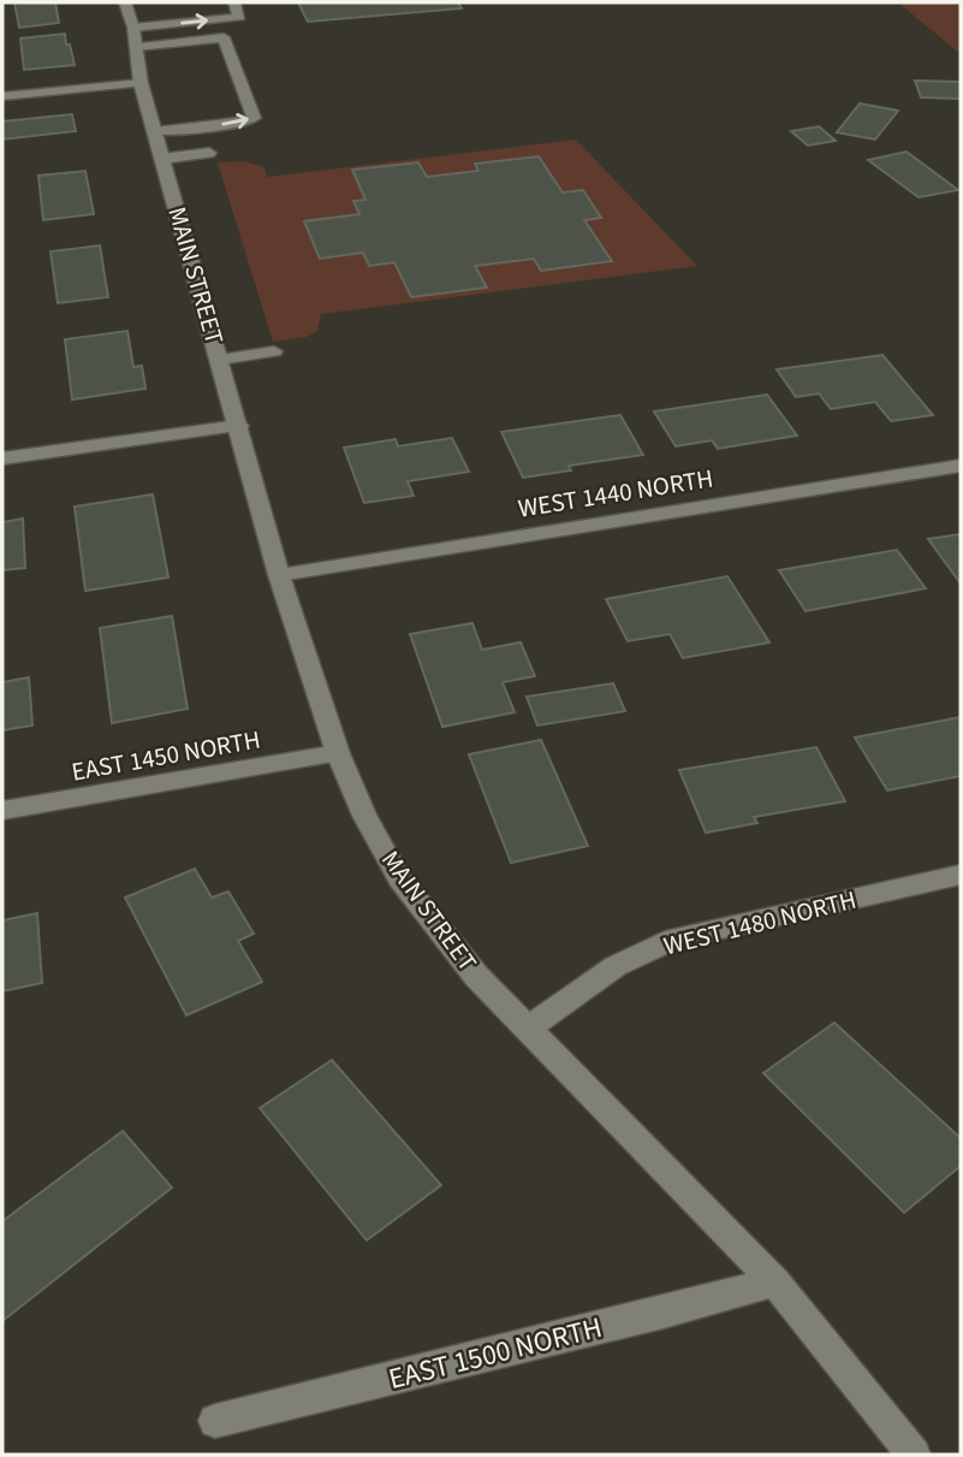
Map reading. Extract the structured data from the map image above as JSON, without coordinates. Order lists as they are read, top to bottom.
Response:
{
  "streets": {
    "street": [
      "MAIN STREET",
      "WEST 1440 NORTH",
      "EAST 1450 NORTH",
      "WEST 1480 NORTH",
      "EAST 1500 NORTH"
    ]
  },
  "crossings": [
    ["MAIN STREET", "WEST 1440 NORTH"],
    ["MAIN STREET", "EAST 1450 NORTH"],
    ["MAIN STREET", "WEST 1480 NORTH"],
    ["MAIN STREET", "EAST 1500 NORTH"]
  ]
}
